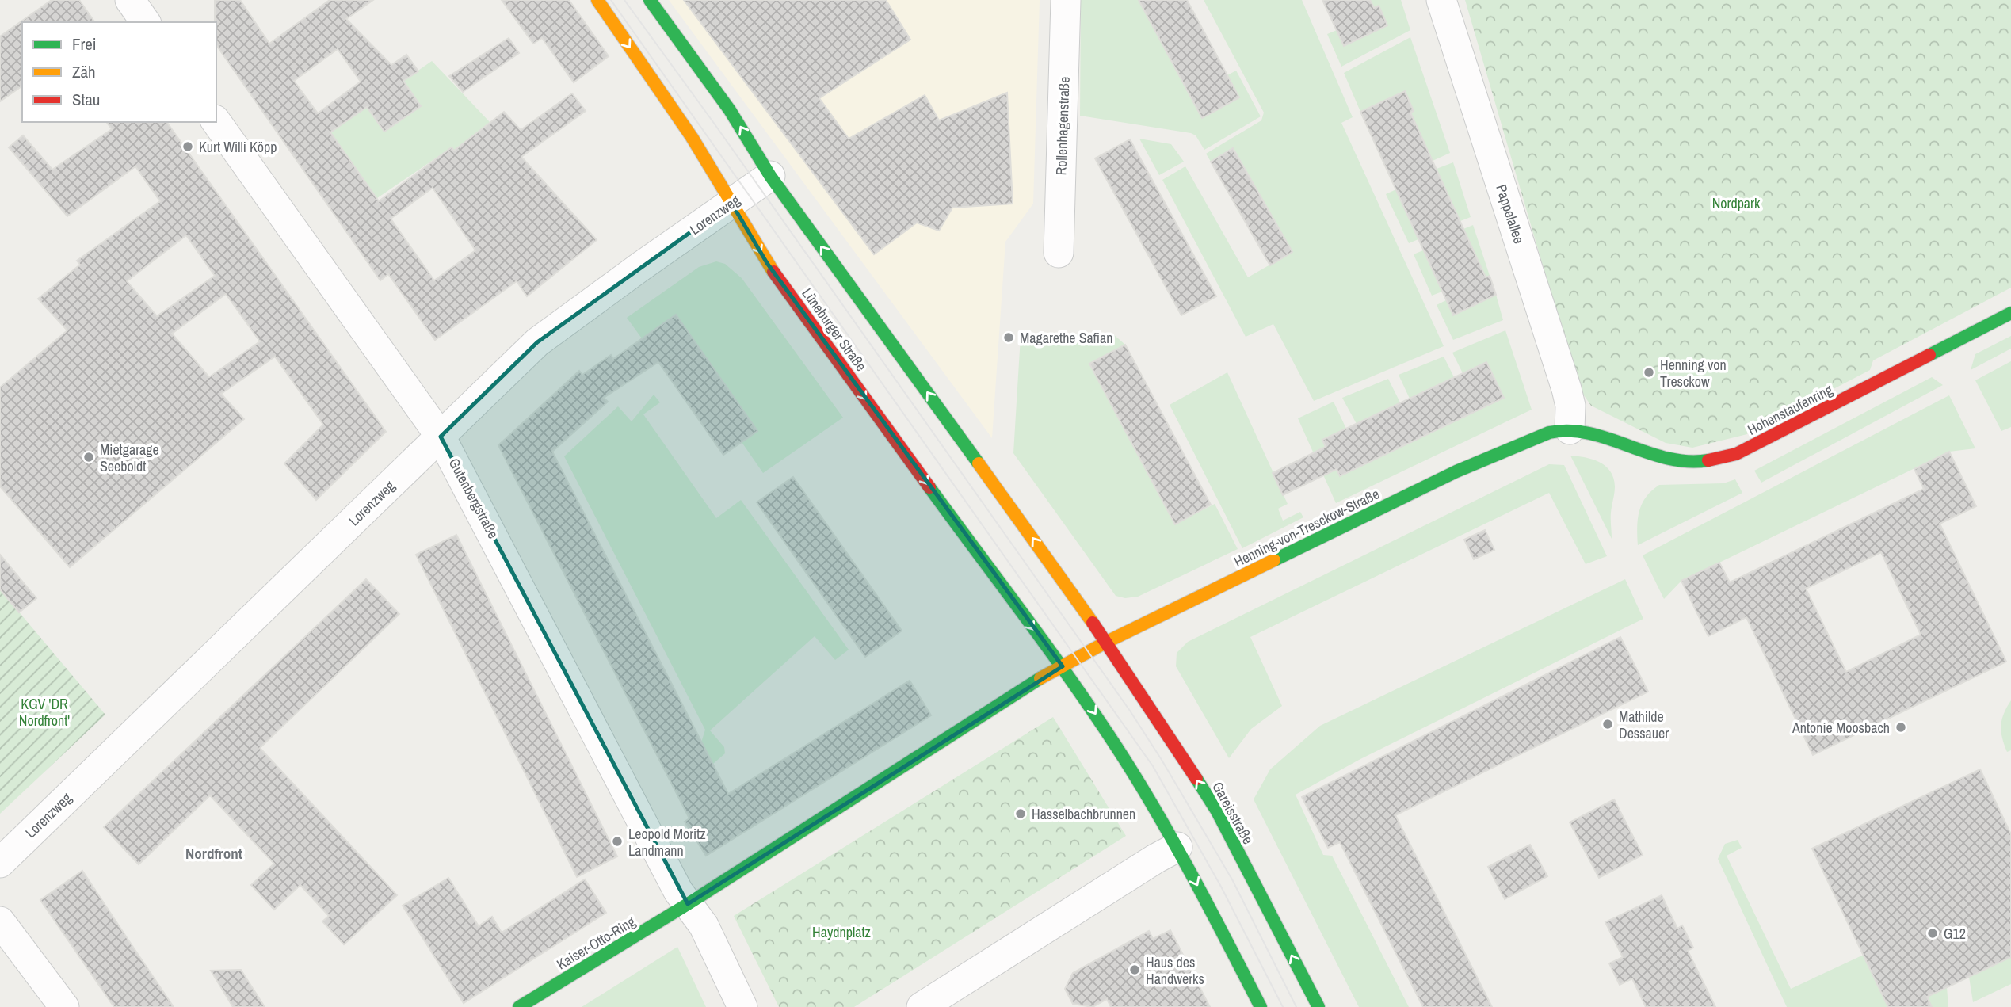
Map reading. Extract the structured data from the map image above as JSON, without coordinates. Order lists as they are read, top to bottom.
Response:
{
  "streets": {
    "main road": [
      "Lüneburger Straße",
      "Hohenstaufenring",
      "Henning-von-Tresckow-Straße",
      "Gareisstraße",
      "Kaiser-Otto-Ring"
    ],
    "street": [
      "Rollenhagenstraße",
      "Pappelallee",
      "Lorenzweg",
      "Gutenbergstraße"
    ]
  },
  "crossings": [
    ["Pappelallee", "Hohenstaufenring"],
    ["Pappelallee", "Henning-von-Tresckow-Straße"],
    ["Lorenzweg", "Lüneburger Straße"],
    ["Lorenzweg", "Gutenbergstraße"],
    ["Lüneburger Straße", "Henning-von-Tresckow-Straße"],
    ["Hohenstaufenring", "Henning-von-Tresckow-Straße"],
    ["Gutenbergstraße", "Kaiser-Otto-Ring"],
    ["Henning-von-Tresckow-Straße", "Gareisstraße"]
  ],
  "districts": ["Nordfront"],
  "parks": ["Nordpark", "KGV 'DR Nordfront'", "Haydnplatz"],
  "places": [
    "Kurt Willi Köpp",
    "Magarethe Safian",
    "Henning von Tresckow",
    "Mietgarage Seeboldt",
    "Mathilde Dessauer",
    "Antonie Moosbach",
    "Hasselbachbrunnen",
    "Leopold Moritz Landmann",
    "G12",
    "Haus des Handwerks"
  ],
  "legend": ["Frei", "Zäh", "Stau"]
}
